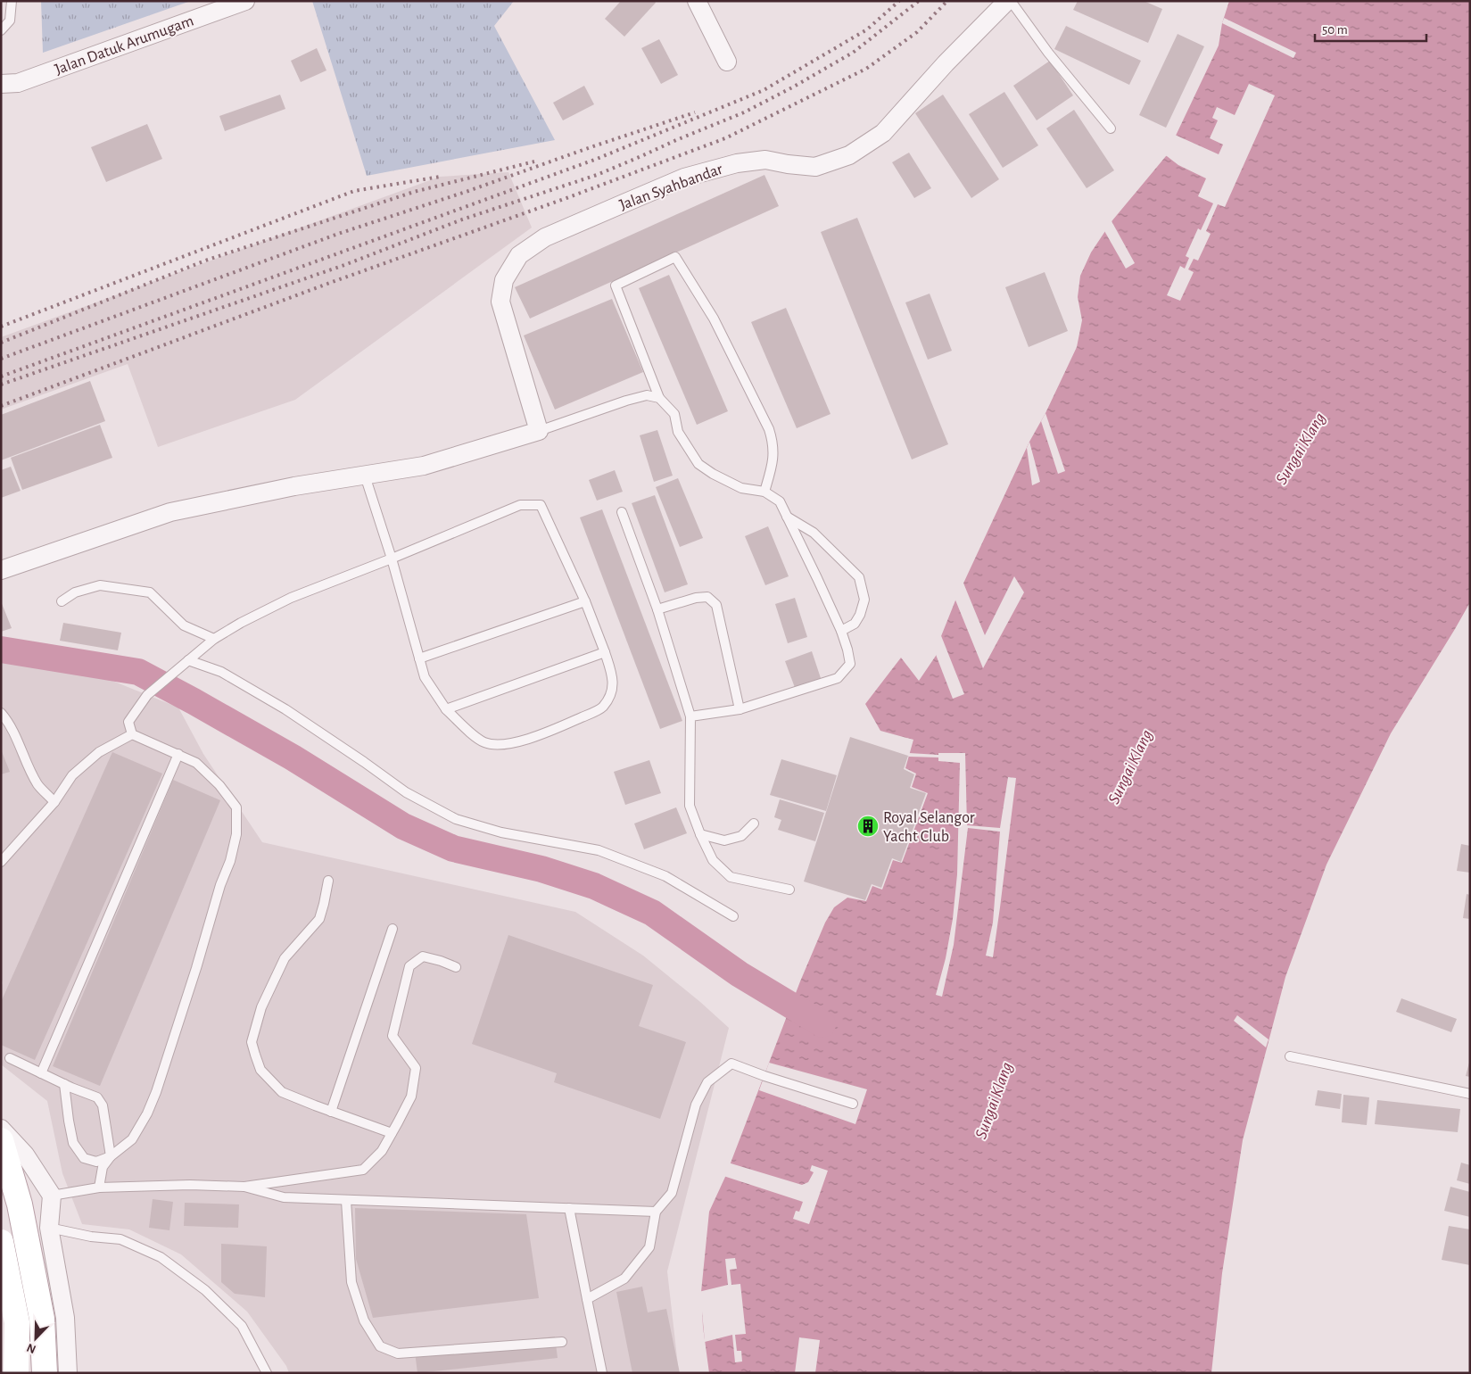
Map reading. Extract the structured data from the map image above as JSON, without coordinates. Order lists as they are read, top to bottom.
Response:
{
  "streets": {
    "street": ["Jalan Datuk Arumugam", "Jalan Syahbandar"]
  },
  "water": ["Sungai Klang"],
  "places": {
    "building": ["Royal Selangor Yacht Club"]
  },
  "scale_bar": "50 m",
  "north": "bottom left"
}
